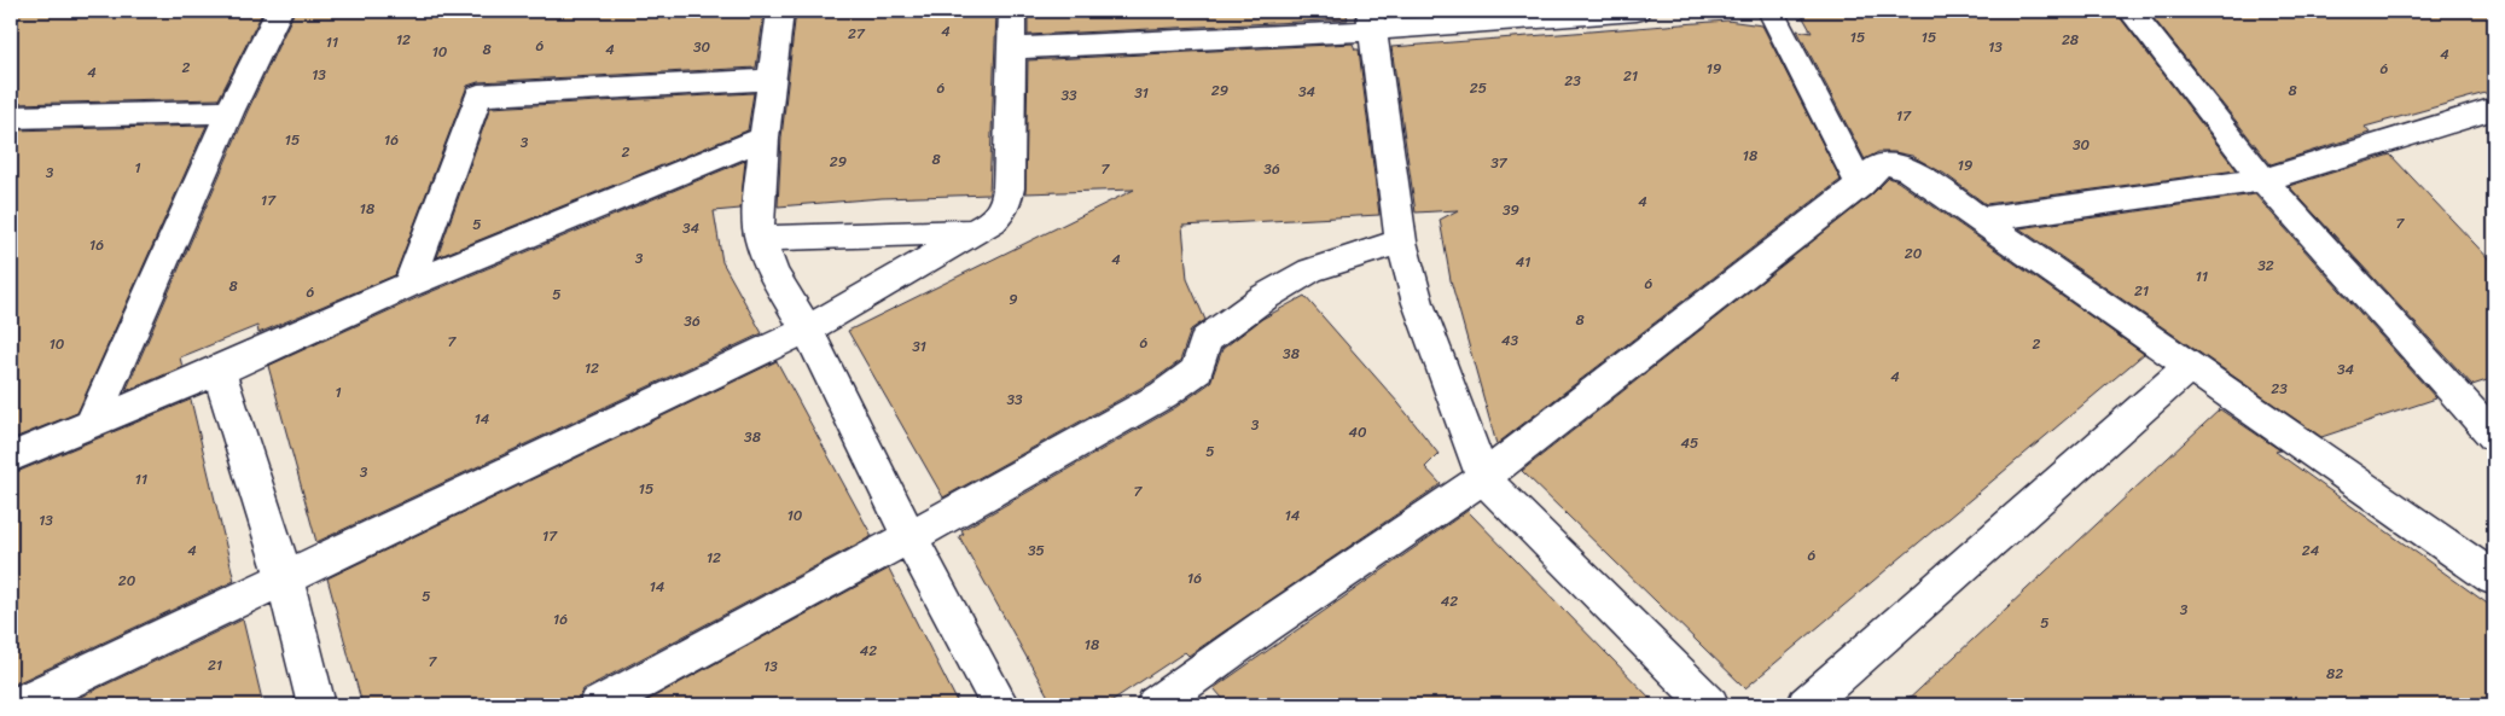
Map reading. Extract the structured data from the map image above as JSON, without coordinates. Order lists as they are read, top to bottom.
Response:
{
  "house_numbers": [
    "4",
    "27",
    "15",
    "15",
    "12",
    "28",
    "11",
    "6",
    "30",
    "13",
    "8",
    "4",
    "10",
    "4",
    "2",
    "19",
    "6",
    "4",
    "13",
    "21",
    "23",
    "6",
    "25",
    "29",
    "8",
    "34",
    "31",
    "33",
    "17",
    "15",
    "16",
    "3",
    "30",
    "2",
    "18",
    "8",
    "29",
    "37",
    "19",
    "1",
    "7",
    "36",
    "3",
    "17",
    "4",
    "18",
    "39",
    "7",
    "5",
    "34",
    "16",
    "20",
    "3",
    "4",
    "41",
    "32",
    "11",
    "6",
    "8",
    "21",
    "6",
    "5",
    "9",
    "8",
    "36",
    "43",
    "7",
    "6",
    "10",
    "2",
    "31",
    "38",
    "12",
    "34",
    "4",
    "23",
    "1",
    "33",
    "14",
    "3",
    "40",
    "38",
    "45",
    "5",
    "3",
    "11",
    "15",
    "7",
    "10",
    "14",
    "13",
    "17",
    "4",
    "35",
    "24",
    "6",
    "12",
    "16",
    "20",
    "14",
    "5",
    "42",
    "3",
    "16",
    "5",
    "18",
    "42",
    "7",
    "21",
    "13",
    "82"
  ]
}
